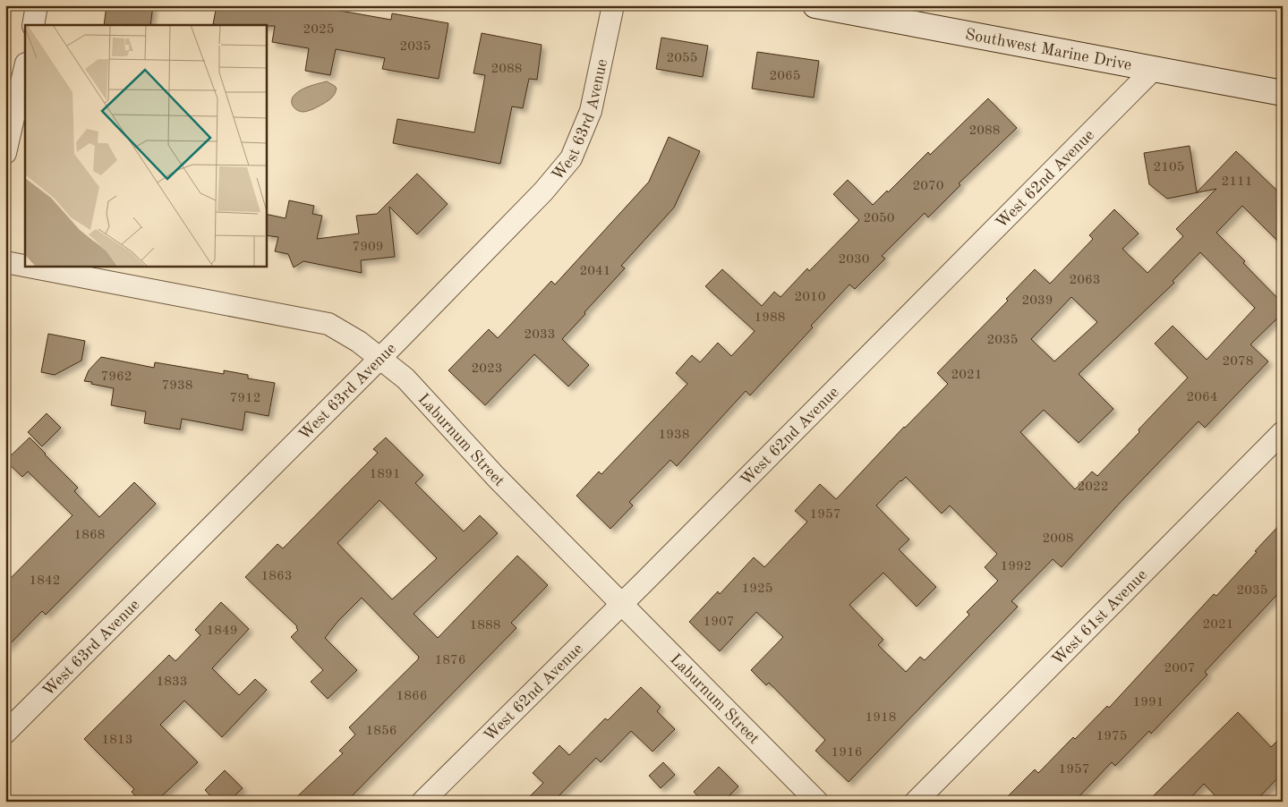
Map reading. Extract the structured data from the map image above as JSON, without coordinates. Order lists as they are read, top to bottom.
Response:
{
  "streets": {
    "main road": ["Southwest Marine Drive"],
    "street": [
      "West 63rd Avenue",
      "West 62nd Avenue",
      "Laburnum Street",
      "West 61st Avenue"
    ]
  },
  "crossings": [
    ["Southwest Marine Drive", "West 62nd Avenue"],
    ["West 63rd Avenue", "Laburnum Street"],
    ["West 62nd Avenue", "Laburnum Street"]
  ],
  "house_numbers": [
    "2025",
    "2035",
    "2055",
    "2088",
    "2065",
    "2088",
    "2105",
    "2111",
    "2070",
    "2050",
    "7909",
    "2030",
    "2041",
    "2063",
    "2010",
    "2039",
    "1988",
    "2033",
    "2035",
    "2078",
    "2023",
    "2021",
    "7962",
    "7938",
    "2064",
    "7912",
    "1938",
    "1891",
    "2022",
    "1957",
    "1868",
    "2008",
    "1992",
    "1863",
    "1842",
    "1925",
    "2035",
    "1907",
    "2021",
    "1888",
    "1849",
    "1876",
    "2007",
    "1833",
    "1866",
    "1991",
    "1918",
    "1856",
    "1975",
    "1813",
    "1916",
    "1957"
  ]
}
